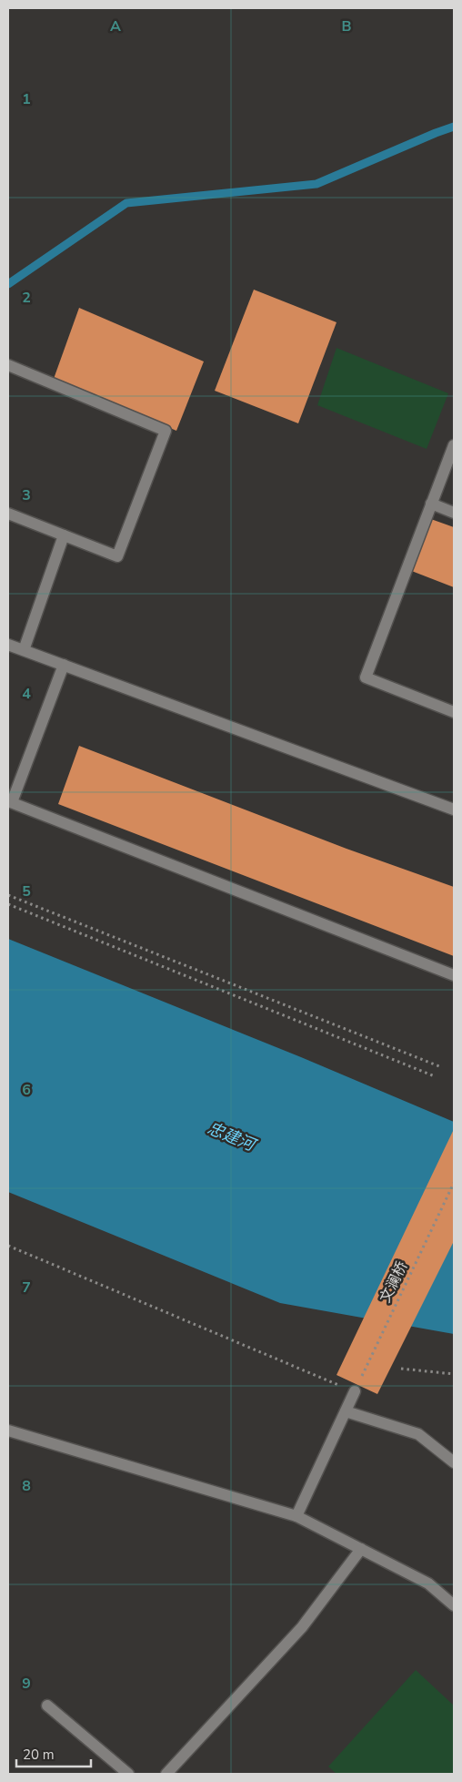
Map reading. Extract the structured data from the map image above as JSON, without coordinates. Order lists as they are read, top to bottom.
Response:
{
  "streets": {
    "path": ["文澜桥"]
  },
  "water": ["忠建河"],
  "scale_bar": "20 m",
  "grid": {
    "columns": ["A", "B"],
    "rows": [
      "1",
      "2",
      "3",
      "4",
      "5",
      "6",
      "7",
      "8",
      "9"
    ]
  }
}
